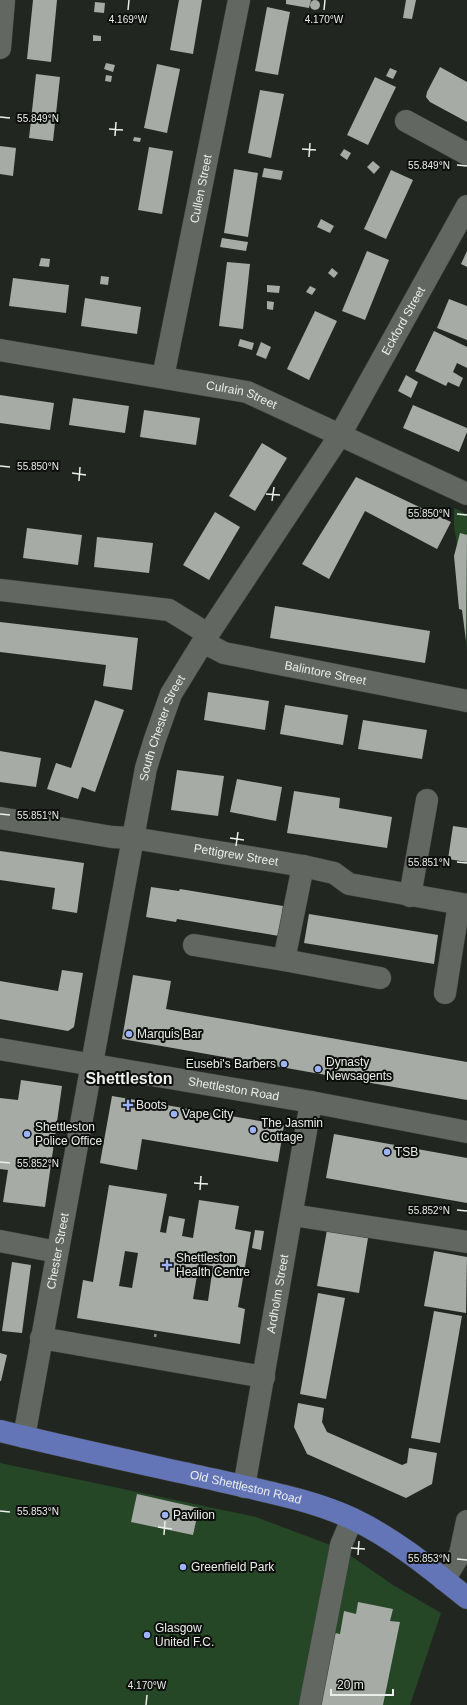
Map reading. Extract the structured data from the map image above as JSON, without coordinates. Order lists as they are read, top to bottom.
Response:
{
  "streets": {
    "main road": ["Old Shettleston Road"],
    "street": [
      "Cullen Street",
      "Eckford Street",
      "Culrain Street",
      "Balintore Street",
      "South Chester Street",
      "Pettigrew Street",
      "Shettleston Road",
      "Chester Street",
      "Ardholm Street"
    ]
  },
  "crossings": [
    ["Cullen Street", "Culrain Street"],
    ["Eckford Street", "Culrain Street"],
    ["Eckford Street", "South Chester Street"],
    ["Culrain Street", "South Chester Street"],
    ["Balintore Street", "South Chester Street"],
    ["South Chester Street", "Pettigrew Street"],
    ["South Chester Street", "Shettleston Road"],
    ["South Chester Street", "Chester Street"],
    ["Shettleston Road", "Chester Street"],
    ["Shettleston Road", "Ardholm Street"],
    ["Chester Street", "Old Shettleston Road"],
    ["Ardholm Street", "Old Shettleston Road"]
  ],
  "districts": ["Shettleston"],
  "places": {
    "other": [
      "Marquis Bar",
      "Eusebi's Barbers",
      "Dynasty Newsagents",
      "Vape City",
      "The Jasmin Cottage",
      "Shettleston Police Office",
      "TSB",
      "Pavilion",
      "Greenfield Park",
      "Glasgow United F.C."
    ],
    "health": ["Boots", "Shettleston Health Centre"]
  },
  "scale_bar": "20 m",
  "coordinates": [
    "4.169°W",
    "4.170°W",
    "55.849°N",
    "55.850°N",
    "55.851°N",
    "55.852°N",
    "55.853°N"
  ]
}
